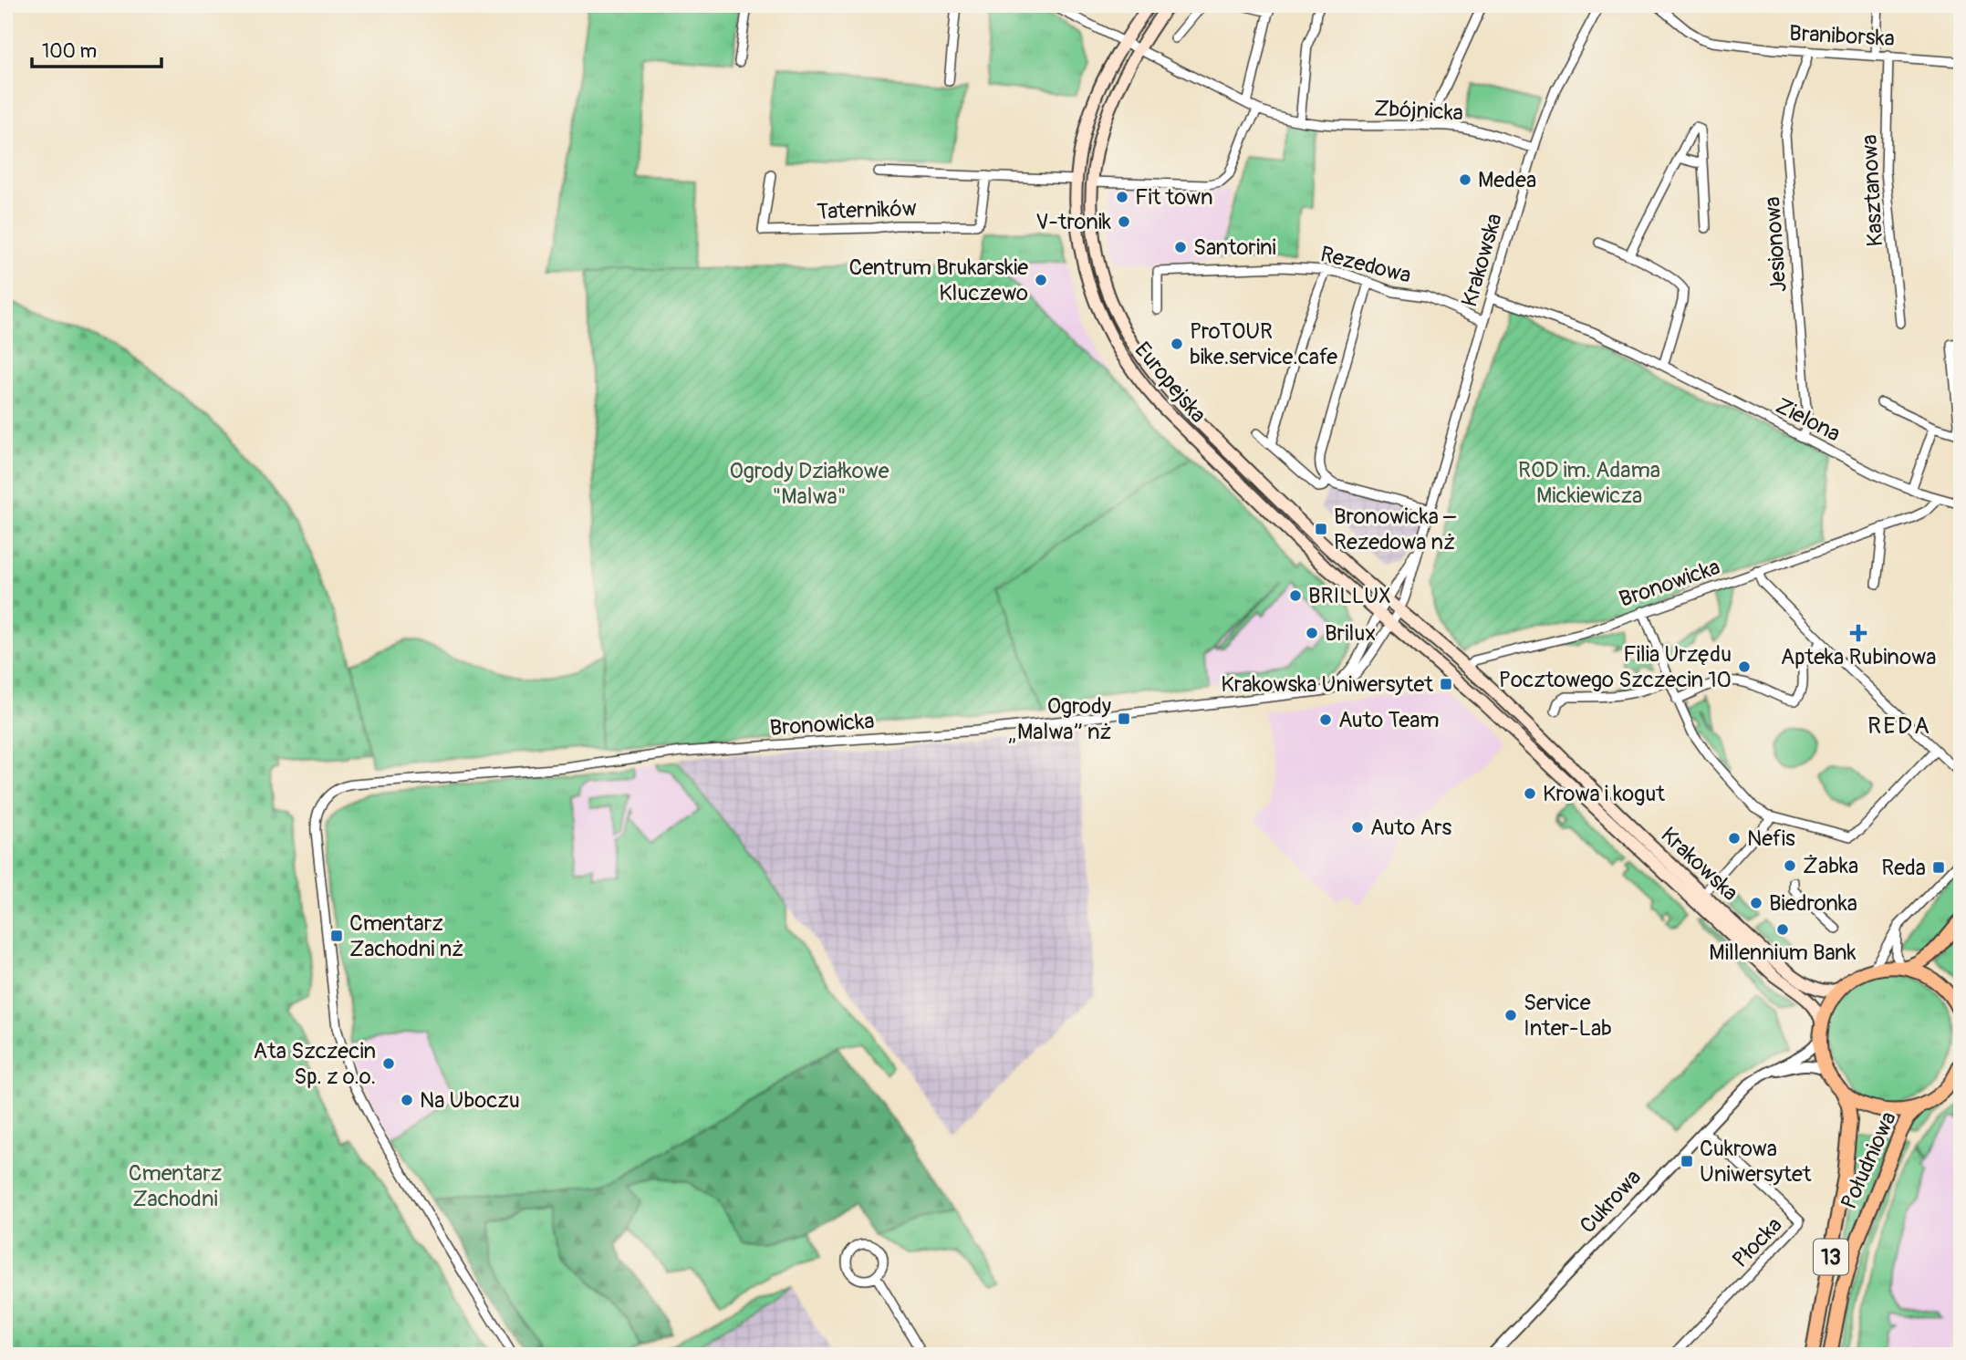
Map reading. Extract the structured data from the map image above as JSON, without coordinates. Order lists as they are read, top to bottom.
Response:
{
  "streets": {
    "main road": [
      "Krakowska",
      "Europejska",
      "Południowa",
      "13"
    ],
    "street": [
      "Braniborska",
      "Zbójnicka",
      "Kasztanowa",
      "Taterników",
      "Jesionowa",
      "Rezedowa",
      "Zielona",
      "Bronowicka",
      "Cukrowa",
      "Płocka"
    ]
  },
  "crossings": [
    ["Braniborska", "Kasztanowa"],
    ["Braniborska", "Jesionowa"],
    ["Zbójnicka", "Krakowska"],
    ["Zbójnicka", "Europejska"],
    ["Jesionowa", "Zielona"],
    ["Krakowska", "Rezedowa"],
    ["Krakowska", "Europejska"],
    ["Krakowska", "Zielona"],
    ["Krakowska", "Bronowicka"],
    ["Krakowska", "Cukrowa"],
    ["Krakowska", "13"],
    ["Europejska", "Bronowicka"],
    ["Zielona", "Bronowicka"],
    ["Południowa", "13"],
    ["Cukrowa", "Płocka"],
    ["Cukrowa", "13"]
  ],
  "districts": ["REDA"],
  "parks": ["ROD im. Adama Mickiewicza", "Ogrody Działkowe \"Malwa\"", "Cmentarz Zachodni"],
  "places": {
    "other": [
      "Medea",
      "Fit town",
      "V-tronik",
      "Santorini",
      "Centrum Brukarskie Kluczewo",
      "ProTOUR bike.service.cafe",
      "BRILLUX",
      "Brilux",
      "Filia Urzędu Pocztowego Szczecin 10",
      "Auto Team",
      "Krowa i kogut",
      "Auto Ars",
      "Nefis",
      "Żabka",
      "Biedronka",
      "Millennium Bank",
      "Service Inter-Lab",
      "Ata Szczecin Sp. z o.o.",
      "Na Uboczu"
    ],
    "transit": [
      "Bronowicka – Rezedowa nż",
      "Krakowska Uniwersytet",
      "Ogrody „Malwa” nż",
      "Reda",
      "Cmentarz Zachodni nż",
      "Cukrowa Uniwersytet"
    ],
    "health": ["Apteka Rubinowa"]
  },
  "scale_bar": "100 m"
}
